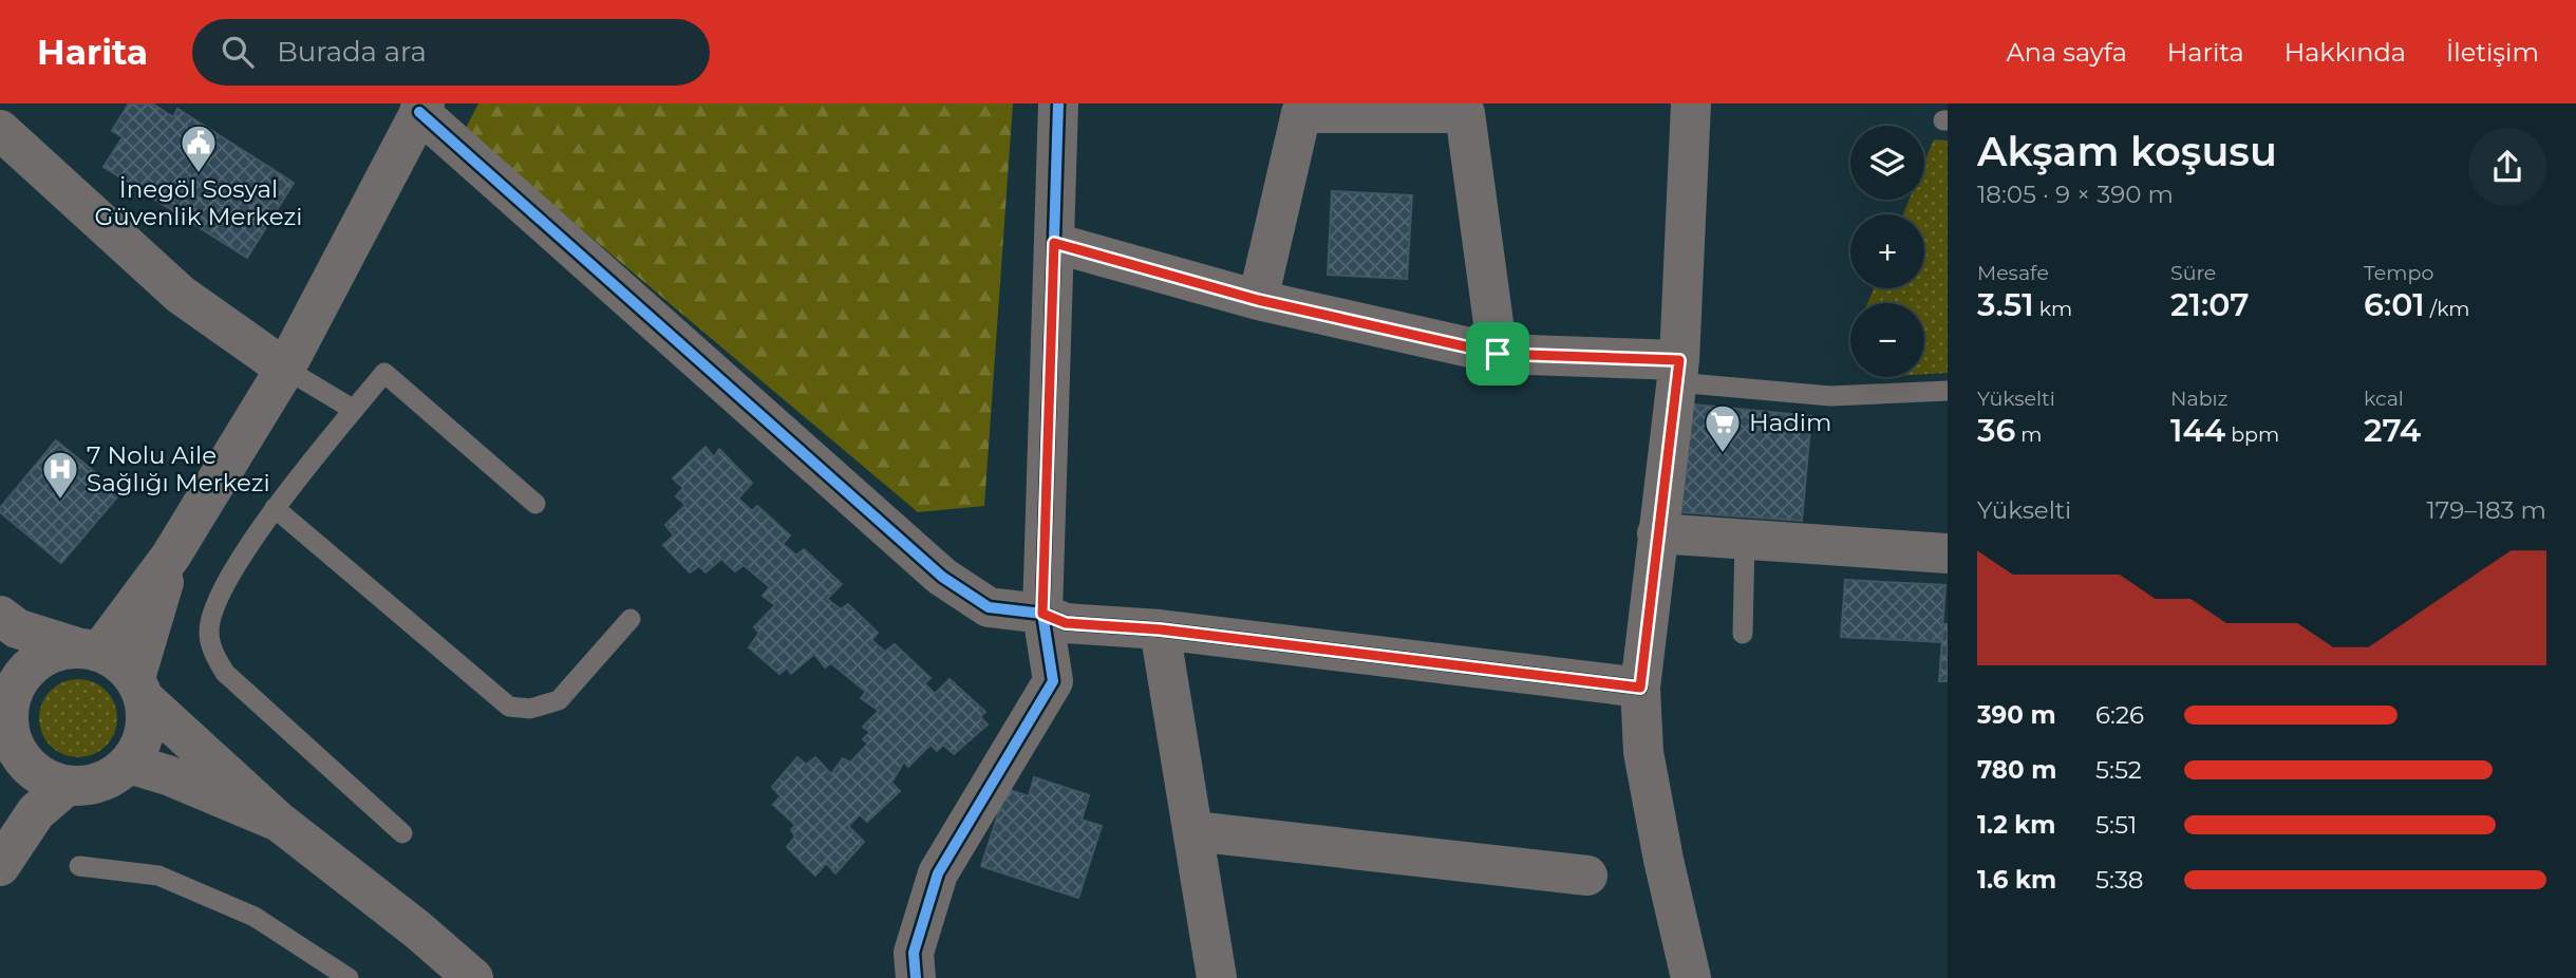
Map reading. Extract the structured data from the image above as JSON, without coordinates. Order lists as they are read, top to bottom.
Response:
{
  "places": {
    "public building": ["İnegöl Sosyal Güvenlik Merkezi"],
    "supermarket": ["Hadim"],
    "hospital": ["7 Nolu Aile Sağlığı Merkezi"]
  },
  "page": {
    "header": "Harita",
    "search": "Burada ara",
    "nav": [
      "Ana sayfa",
      "Harita",
      "Hakkında",
      "İletişim"
    ],
    "heading": ["Akşam koşusu", "18:05 · 9 × 390 m"],
    "map_buttons": ["+", "−"],
    "stats": [
      ["Mesafe", "3.51 km"],
      ["Süre", "21:07"],
      ["Tempo", "6:01 /km"],
      ["Yükselti", "36 m"],
      ["Nabız", "144 bpm"],
      ["kcal", "274"]
    ],
    "chart": ["Yükselti", "179–183 m"],
    "list": [
      {
        "name": "390 m",
        "note": "6:26"
      },
      {
        "name": "780 m",
        "note": "5:52"
      },
      {
        "name": "1.2 km",
        "note": "5:51"
      },
      {
        "name": "1.6 km",
        "note": "5:38"
      }
    ]
  }
}
